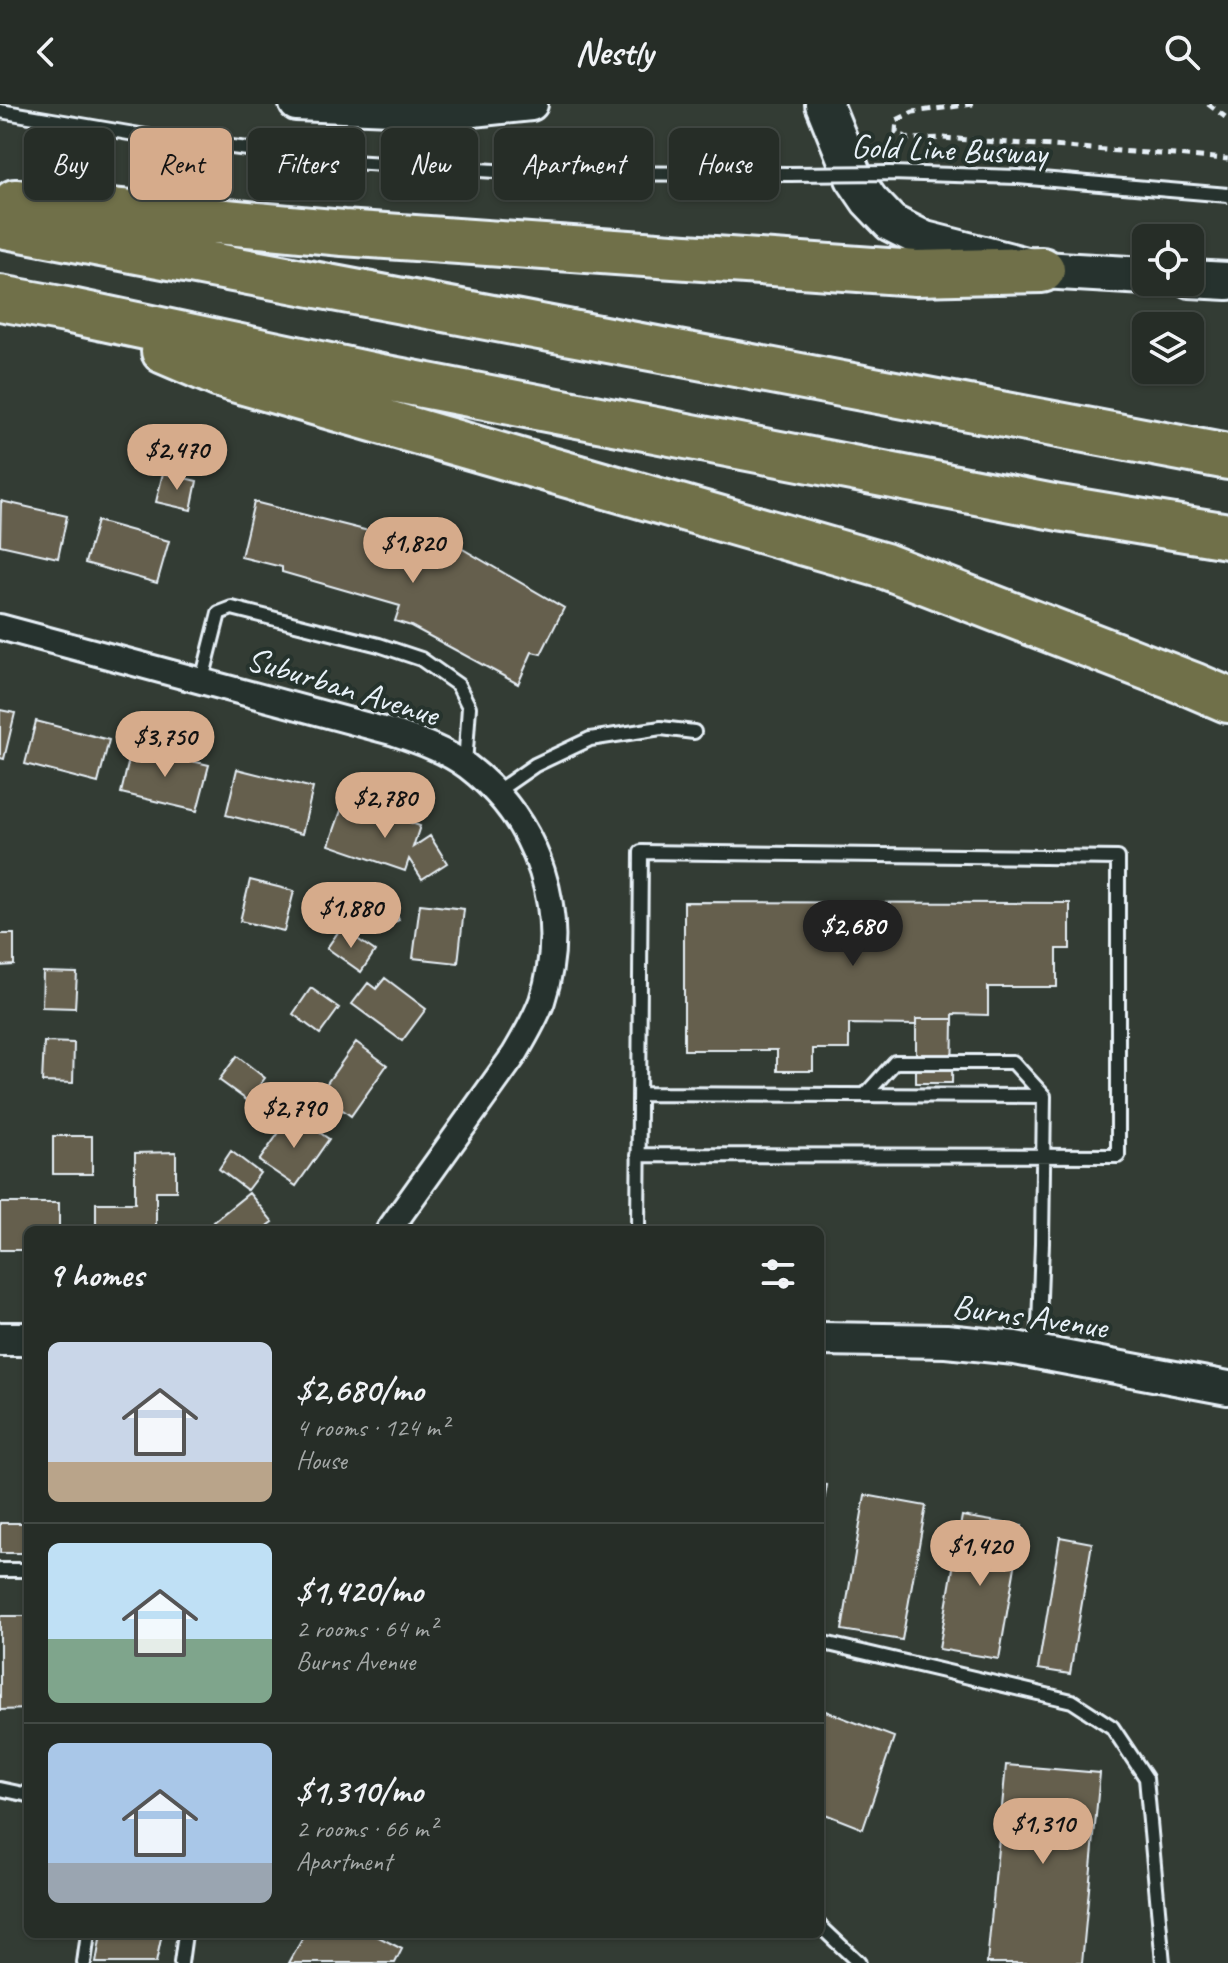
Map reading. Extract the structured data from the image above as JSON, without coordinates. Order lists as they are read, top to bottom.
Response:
{
  "streets": {
    "street": ["Suburban Avenue", "Burns Avenue"],
    "lane": ["Gold Line Busway"]
  },
  "page": {
    "header": "Nestly",
    "chip": [
      "Buy",
      "Rent",
      "Filters",
      "New",
      "Apartment",
      "House"
    ],
    "price": [
      "$2,470",
      "$1,820",
      "$3,750",
      "$2,780",
      "$1,880",
      "$2,680",
      "$2,790",
      "$1,420",
      "$1,310"
    ],
    "heading": "9 homes",
    "list": [
      {
        "name": "$2,680/mo",
        "note": "4 rooms · 124 m² · House"
      },
      {
        "name": "$1,420/mo",
        "note": "2 rooms · 64 m² · Burns Avenue"
      },
      {
        "name": "$1,310/mo",
        "note": "2 rooms · 66 m² · Apartment"
      }
    ]
  }
}
